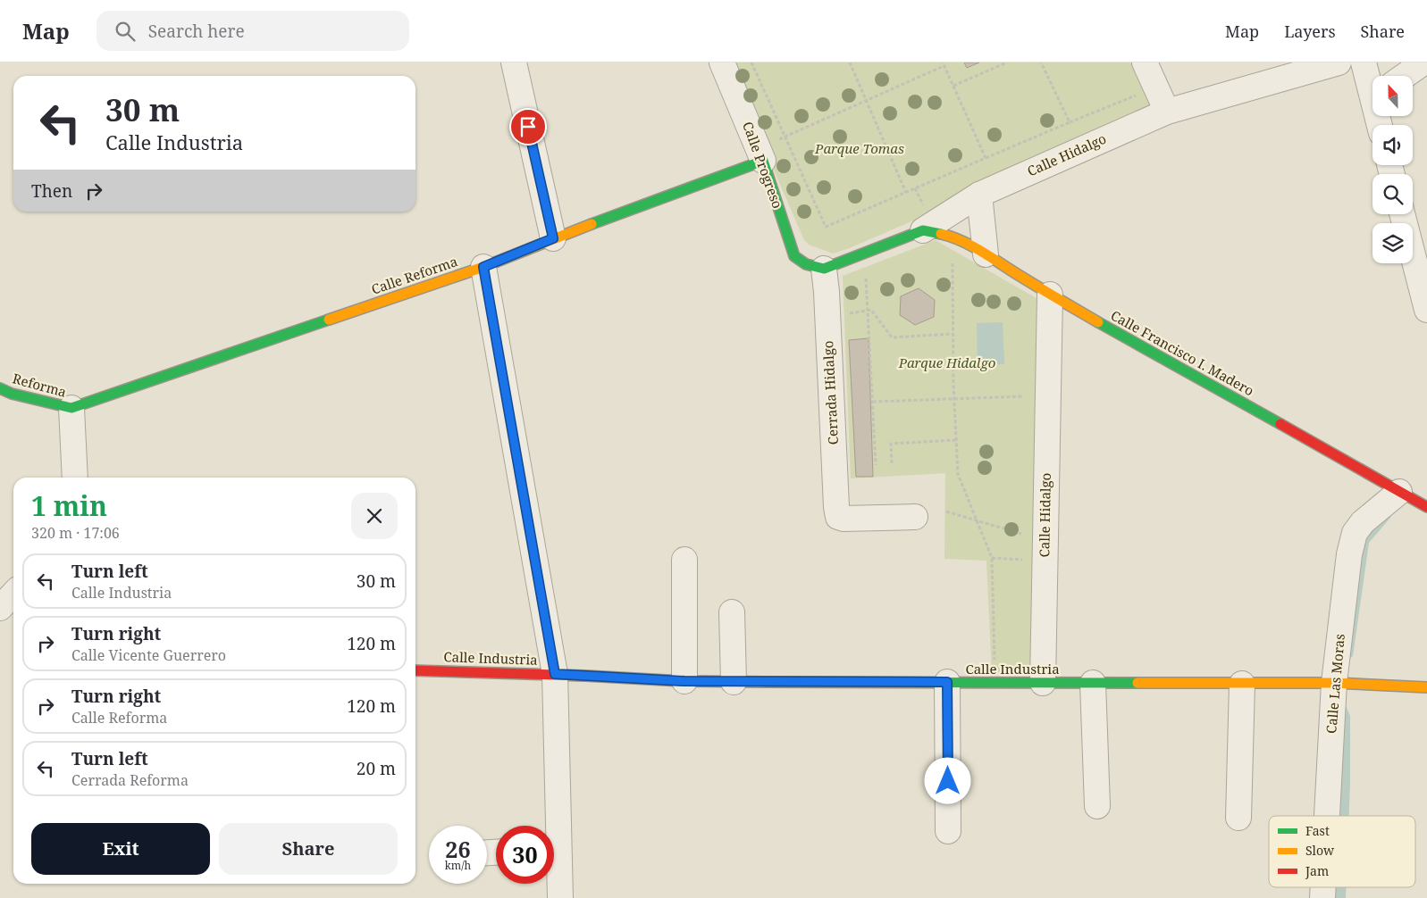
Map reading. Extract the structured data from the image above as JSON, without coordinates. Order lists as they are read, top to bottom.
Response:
{
  "streets": {
    "main road": [
      "Calle Hidalgo",
      "Calle Progreso",
      "Calle Reforma",
      "Calle Francisco I. Madero",
      "Reforma",
      "Calle Industria"
    ],
    "street": ["Cerrada Hidalgo", "Calle Las Moras"]
  },
  "crossings": [
    ["Calle Hidalgo", "Calle Progreso"],
    ["Calle Hidalgo", "Calle Francisco I. Madero"],
    ["Calle Hidalgo", "Cerrada Hidalgo"],
    ["Calle Hidalgo", "Calle Industria"],
    ["Calle Progreso", "Calle Reforma"],
    ["Calle Progreso", "Cerrada Hidalgo"],
    ["Calle Reforma", "Reforma"],
    ["Calle Francisco I. Madero", "Calle Las Moras"],
    ["Calle Industria", "Calle Las Moras"]
  ],
  "parks": ["Parque Tomas", "Parque Hidalgo"],
  "legend": ["Fast", "Slow", "Jam"],
  "north": "top",
  "page": {
    "header": "Map",
    "search": "Search here",
    "nav": ["Map", "Layers", "Share"],
    "turn": ["30 m", "Calle Industria"],
    "then": "Then",
    "heading": ["1 min", "320 m · 17:06"],
    "list": [
      {
        "name": "Turn left",
        "note": "Calle Industria",
        "value": "30 m"
      },
      {
        "name": "Turn right",
        "note": "Calle Vicente Guerrero",
        "value": "120 m"
      },
      {
        "name": "Turn right",
        "note": "Calle Reforma",
        "value": "120 m"
      },
      {
        "name": "Turn left",
        "note": "Cerrada Reforma",
        "value": "20 m"
      }
    ],
    "buttons": ["Exit", "Share"],
    "speed": "26 km/h",
    "limit": "30"
  }
}
